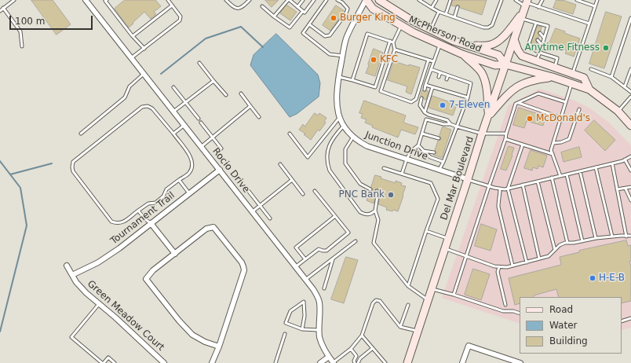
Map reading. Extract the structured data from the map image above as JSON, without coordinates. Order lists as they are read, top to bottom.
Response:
{
  "streets": {
    "main road": ["McPherson Road", "Del Mar Boulevard"],
    "street": [
      "Junction Drive",
      "Rocio Drive",
      "Tournament Trail",
      "Green Meadow Court"
    ]
  },
  "crossings": [
    ["McPherson Road", "Junction Drive"],
    ["McPherson Road", "Del Mar Boulevard"],
    ["Junction Drive", "Del Mar Boulevard"],
    ["Rocio Drive", "Tournament Trail"],
    ["Tournament Trail", "Green Meadow Court"]
  ],
  "places": [
    "Burger King",
    "Anytime Fitness",
    "KFC",
    "7-Eleven",
    "McDonald's",
    "PNC Bank",
    "H-E-B"
  ],
  "legend": ["Road", "Water", "Building"],
  "scale_bar": "100 m"
}
